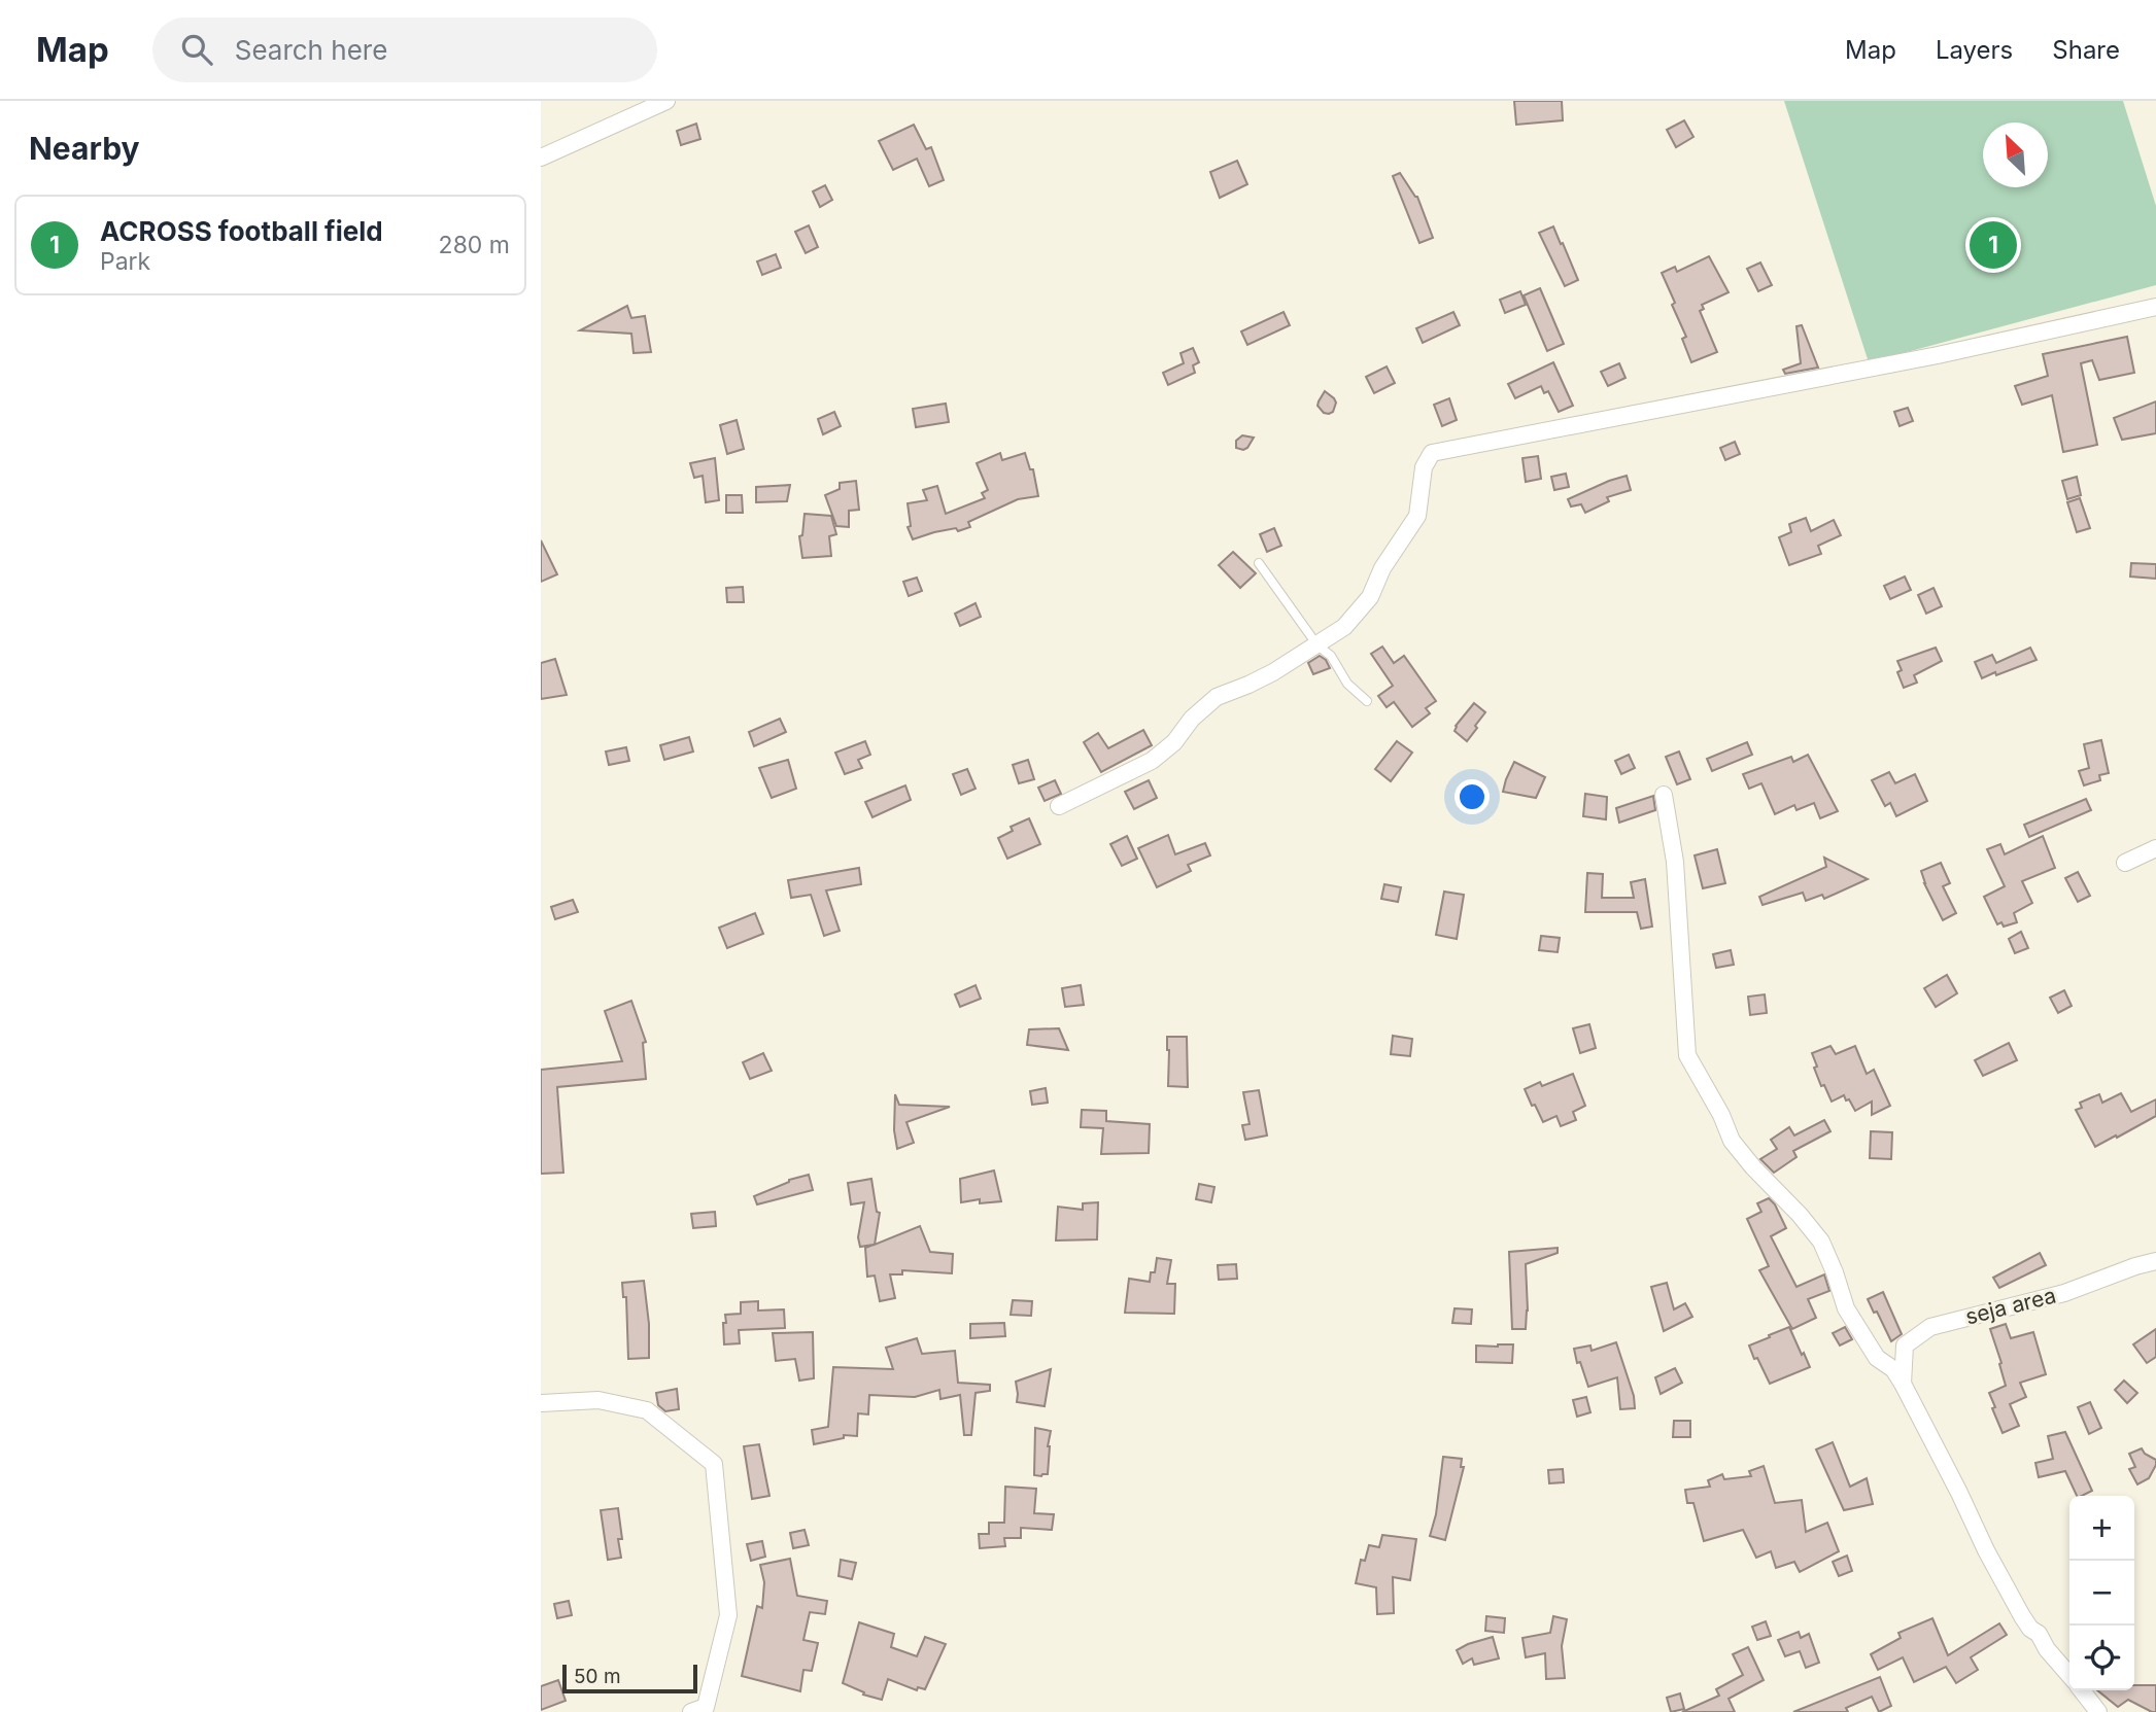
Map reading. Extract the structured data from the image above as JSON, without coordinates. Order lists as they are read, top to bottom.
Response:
{
  "streets": {
    "street": ["seja area"]
  },
  "scale_bar": "50 m",
  "north": "top left",
  "page": {
    "header": "Map",
    "search": "Search here",
    "nav": ["Map", "Layers", "Share"],
    "heading": "Nearby",
    "list": [
      {
        "mark": "1",
        "name": "ACROSS football field",
        "note": "Park",
        "value": "280 m"
      }
    ],
    "pins": "1",
    "map_buttons": ["+", "−"],
    "scale": "50 m"
  }
}
